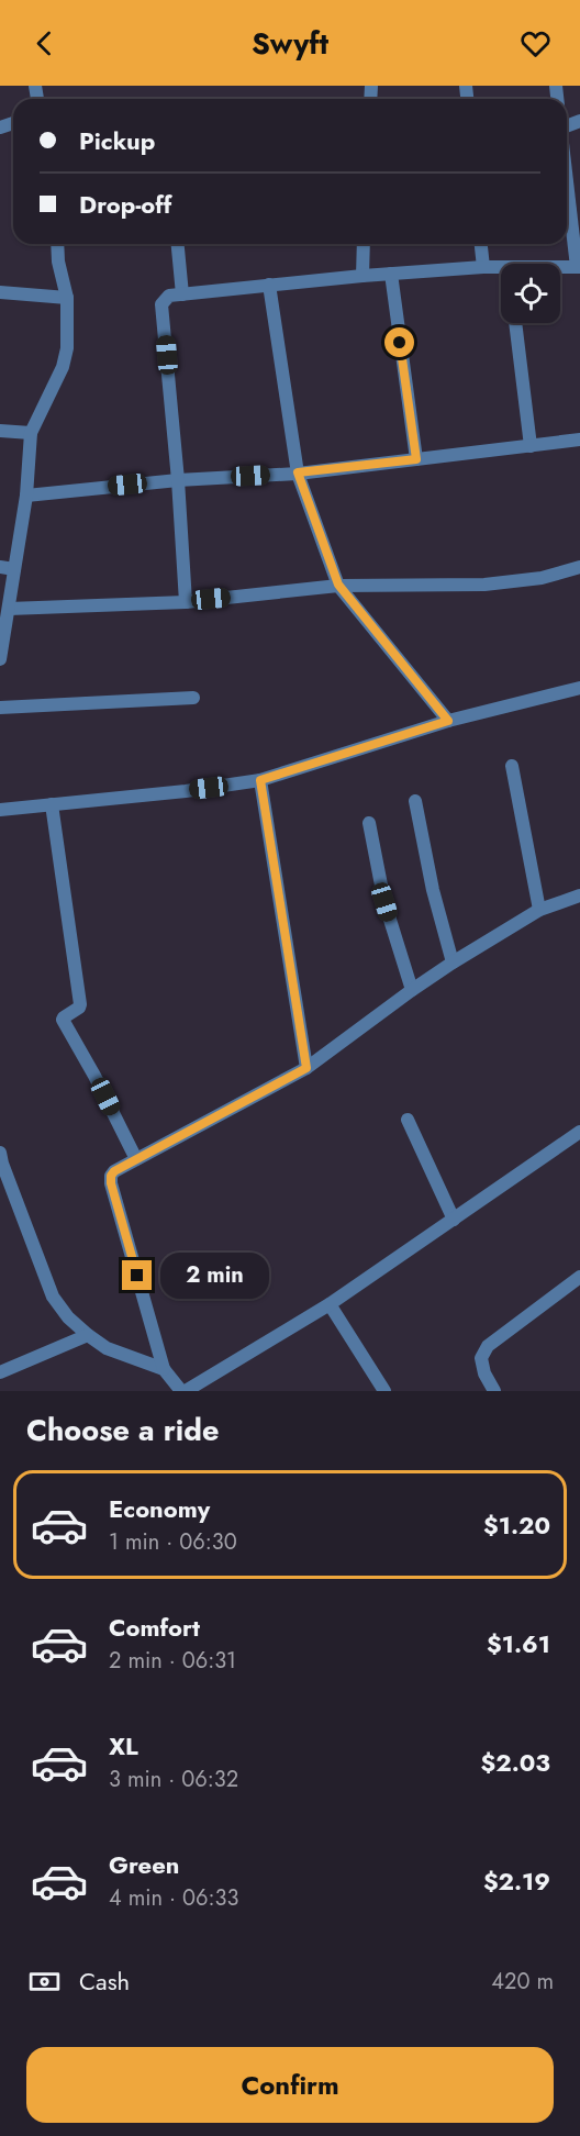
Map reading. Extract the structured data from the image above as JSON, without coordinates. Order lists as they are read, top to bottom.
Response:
{
  "page": {
    "header": "Swyft",
    "banner": ["Pickup", "Drop-off"],
    "bubble": "2 min",
    "heading": "Choose a ride",
    "list": [
      {
        "name": "Economy",
        "note": "1 min · 06:30",
        "value": "$1.20"
      },
      {
        "name": "Comfort",
        "note": "2 min · 06:31",
        "value": "$1.61"
      },
      {
        "name": "XL",
        "note": "3 min · 06:32",
        "value": "$2.03"
      },
      {
        "name": "Green",
        "note": "4 min · 06:33",
        "value": "$2.19"
      }
    ],
    "pay": ["Cash", "420 m"],
    "buttons": "Confirm"
  }
}
